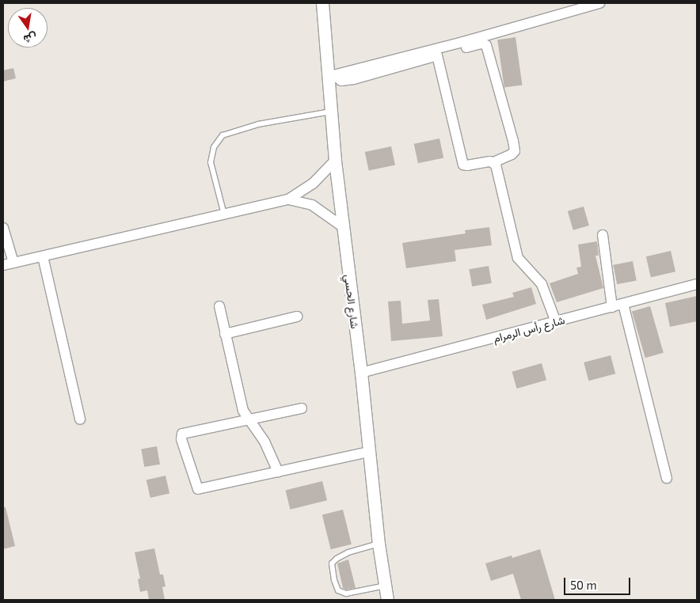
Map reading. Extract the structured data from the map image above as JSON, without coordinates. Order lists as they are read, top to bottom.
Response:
{
  "streets": {
    "street": ["شارع الحسي", "شارع رأس الرمرام"]
  },
  "crossings": [
    ["شارع الحسي", "شارع رأس الرمرام"]
  ],
  "scale_bar": "50 m",
  "north": "bottom"
}
